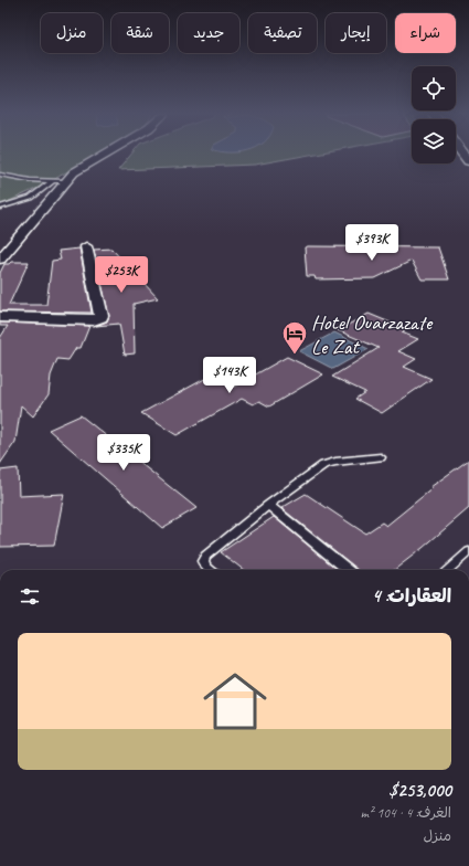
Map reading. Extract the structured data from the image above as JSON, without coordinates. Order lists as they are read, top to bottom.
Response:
{
  "places": {
    "hotel": ["Hotel Ouarzazate Le Zat"]
  },
  "page": {
    "chip": [
      "شراء",
      "إيجار",
      "تصفية",
      "جديد",
      "شقة",
      "منزل"
    ],
    "price": [
      "$393K",
      "$253K",
      "$143K",
      "$335K"
    ],
    "heading": "العقارات: 4",
    "list": [
      {
        "name": "$253,000",
        "note": "الغرف: 4 · 104 m² · منزل"
      }
    ]
  }
}
